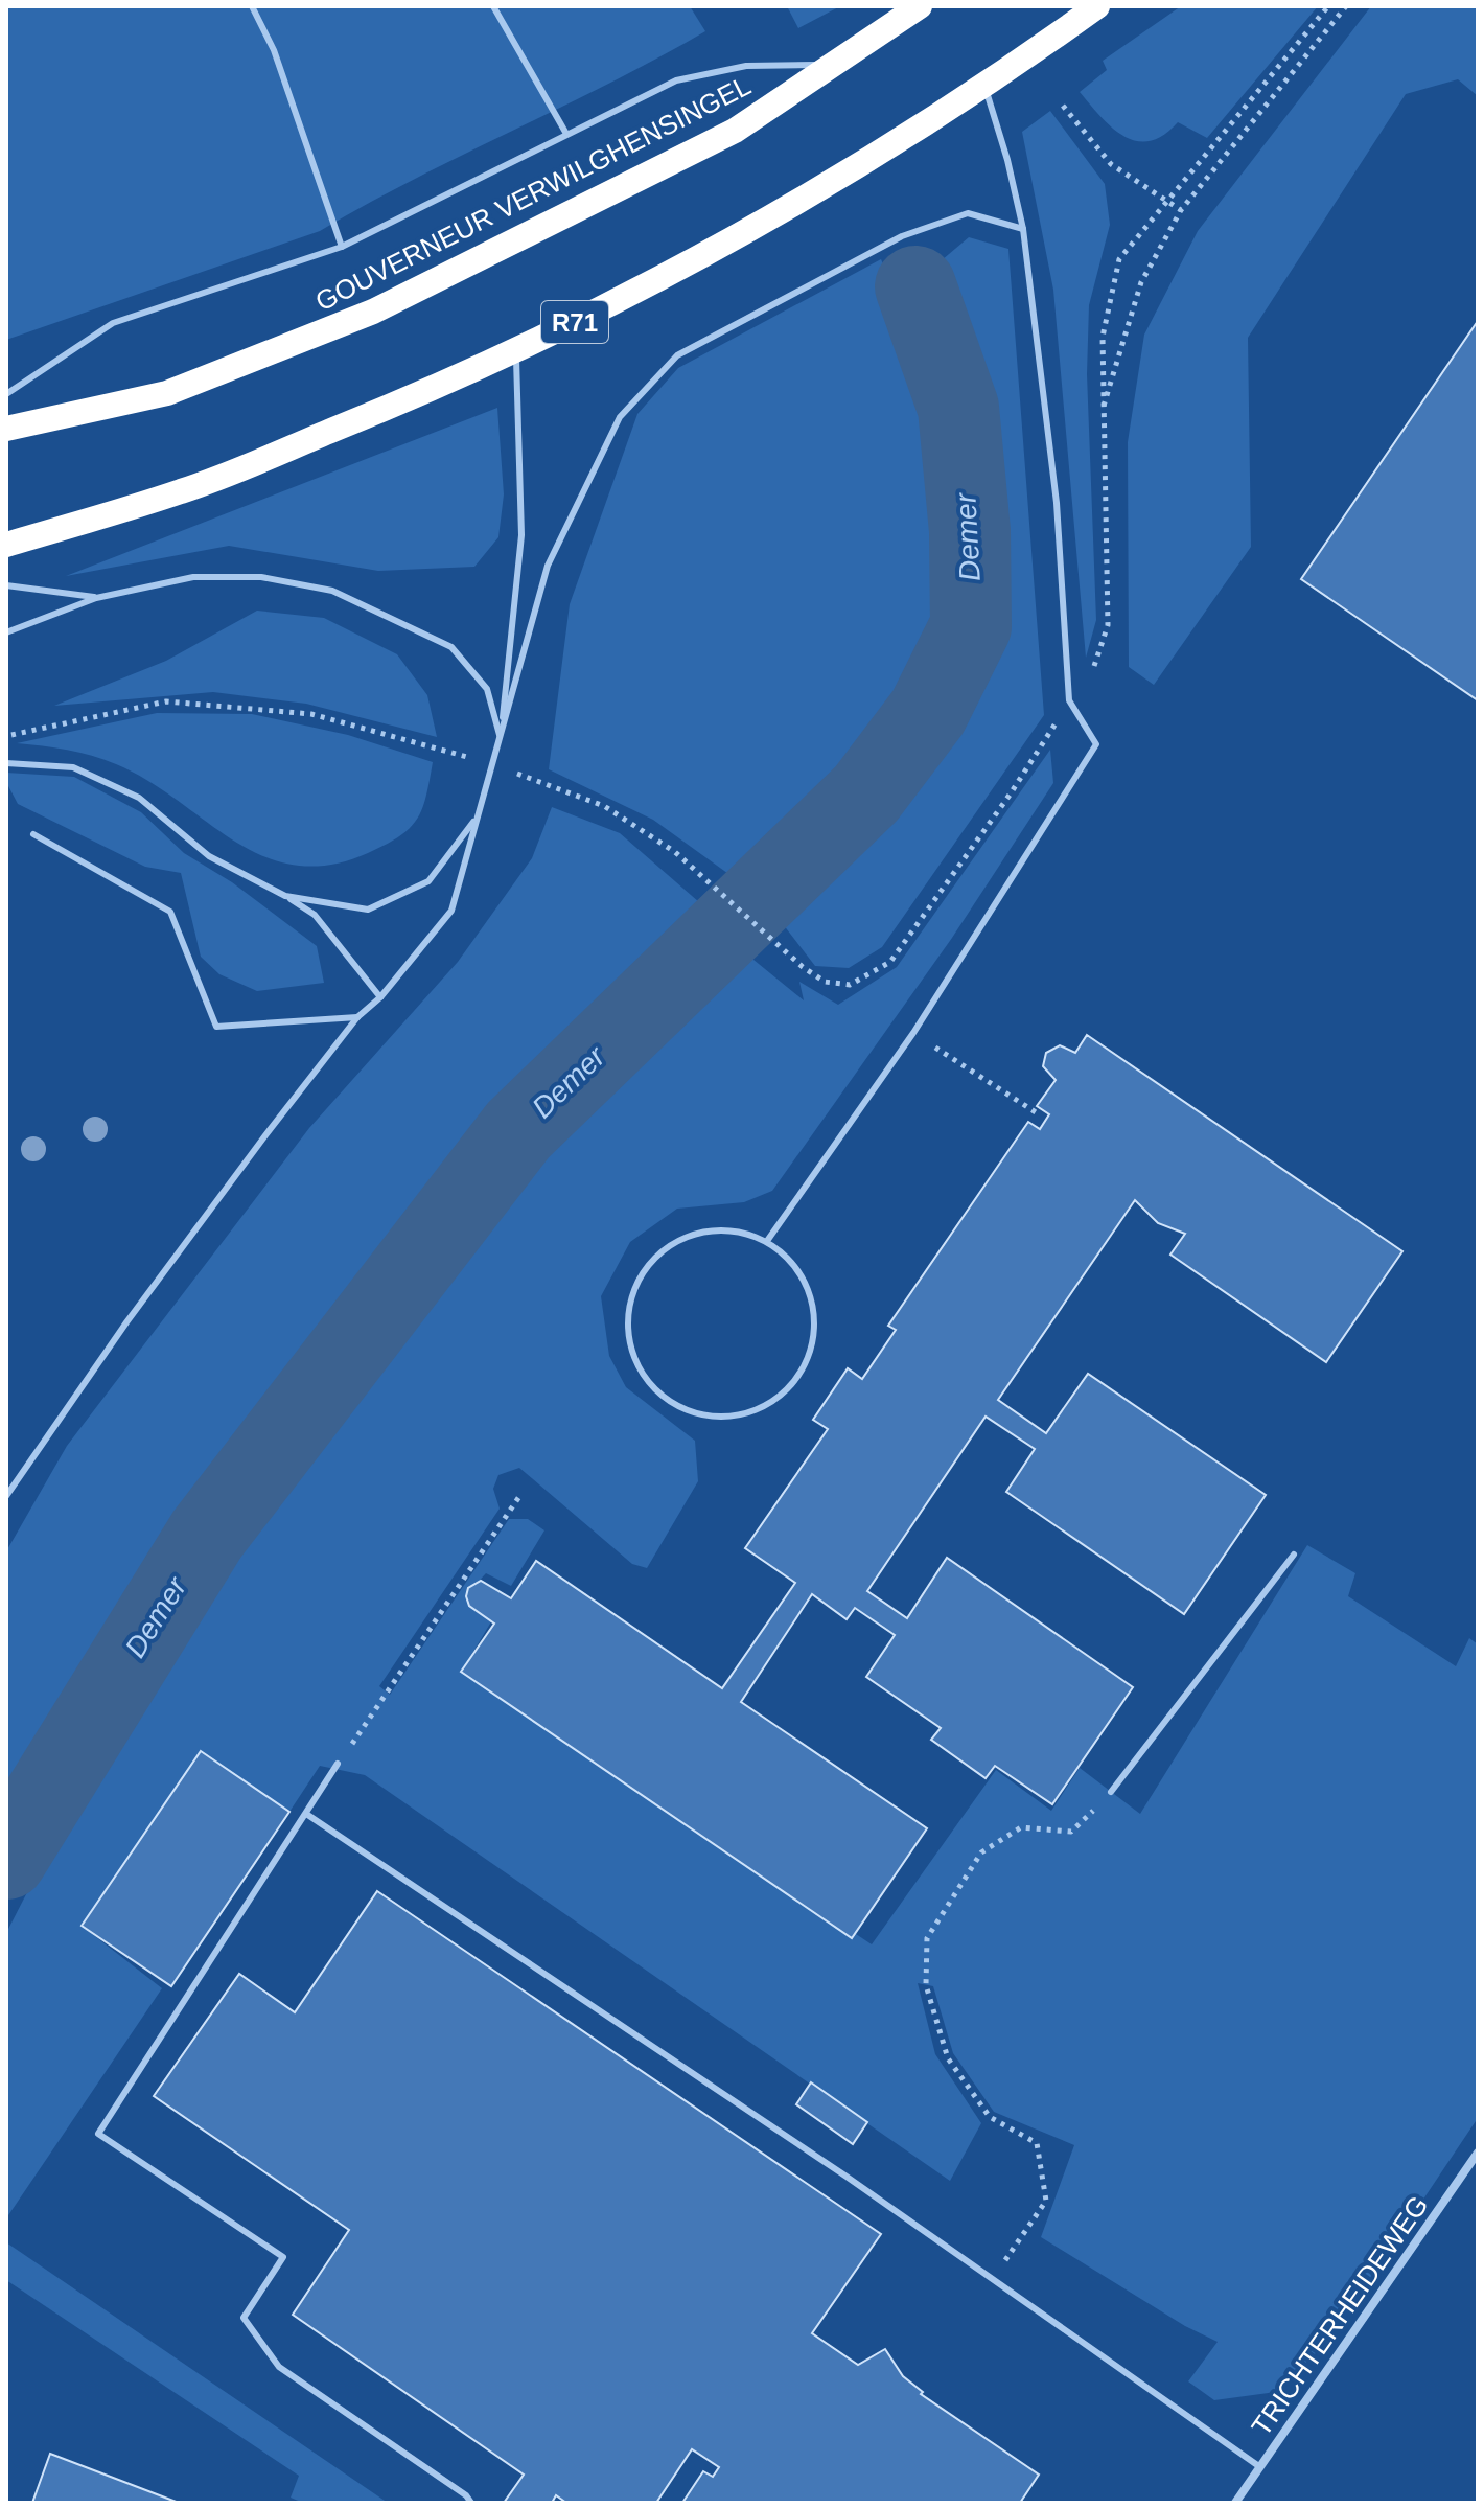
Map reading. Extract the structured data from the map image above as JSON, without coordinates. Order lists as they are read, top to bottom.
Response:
{
  "streets": {
    "highway": ["GOUVERNEUR VERWILGHENSINGEL", "R71"],
    "street": ["TRICHTERHEIDEWEG"]
  },
  "water": ["Demer"]
}
